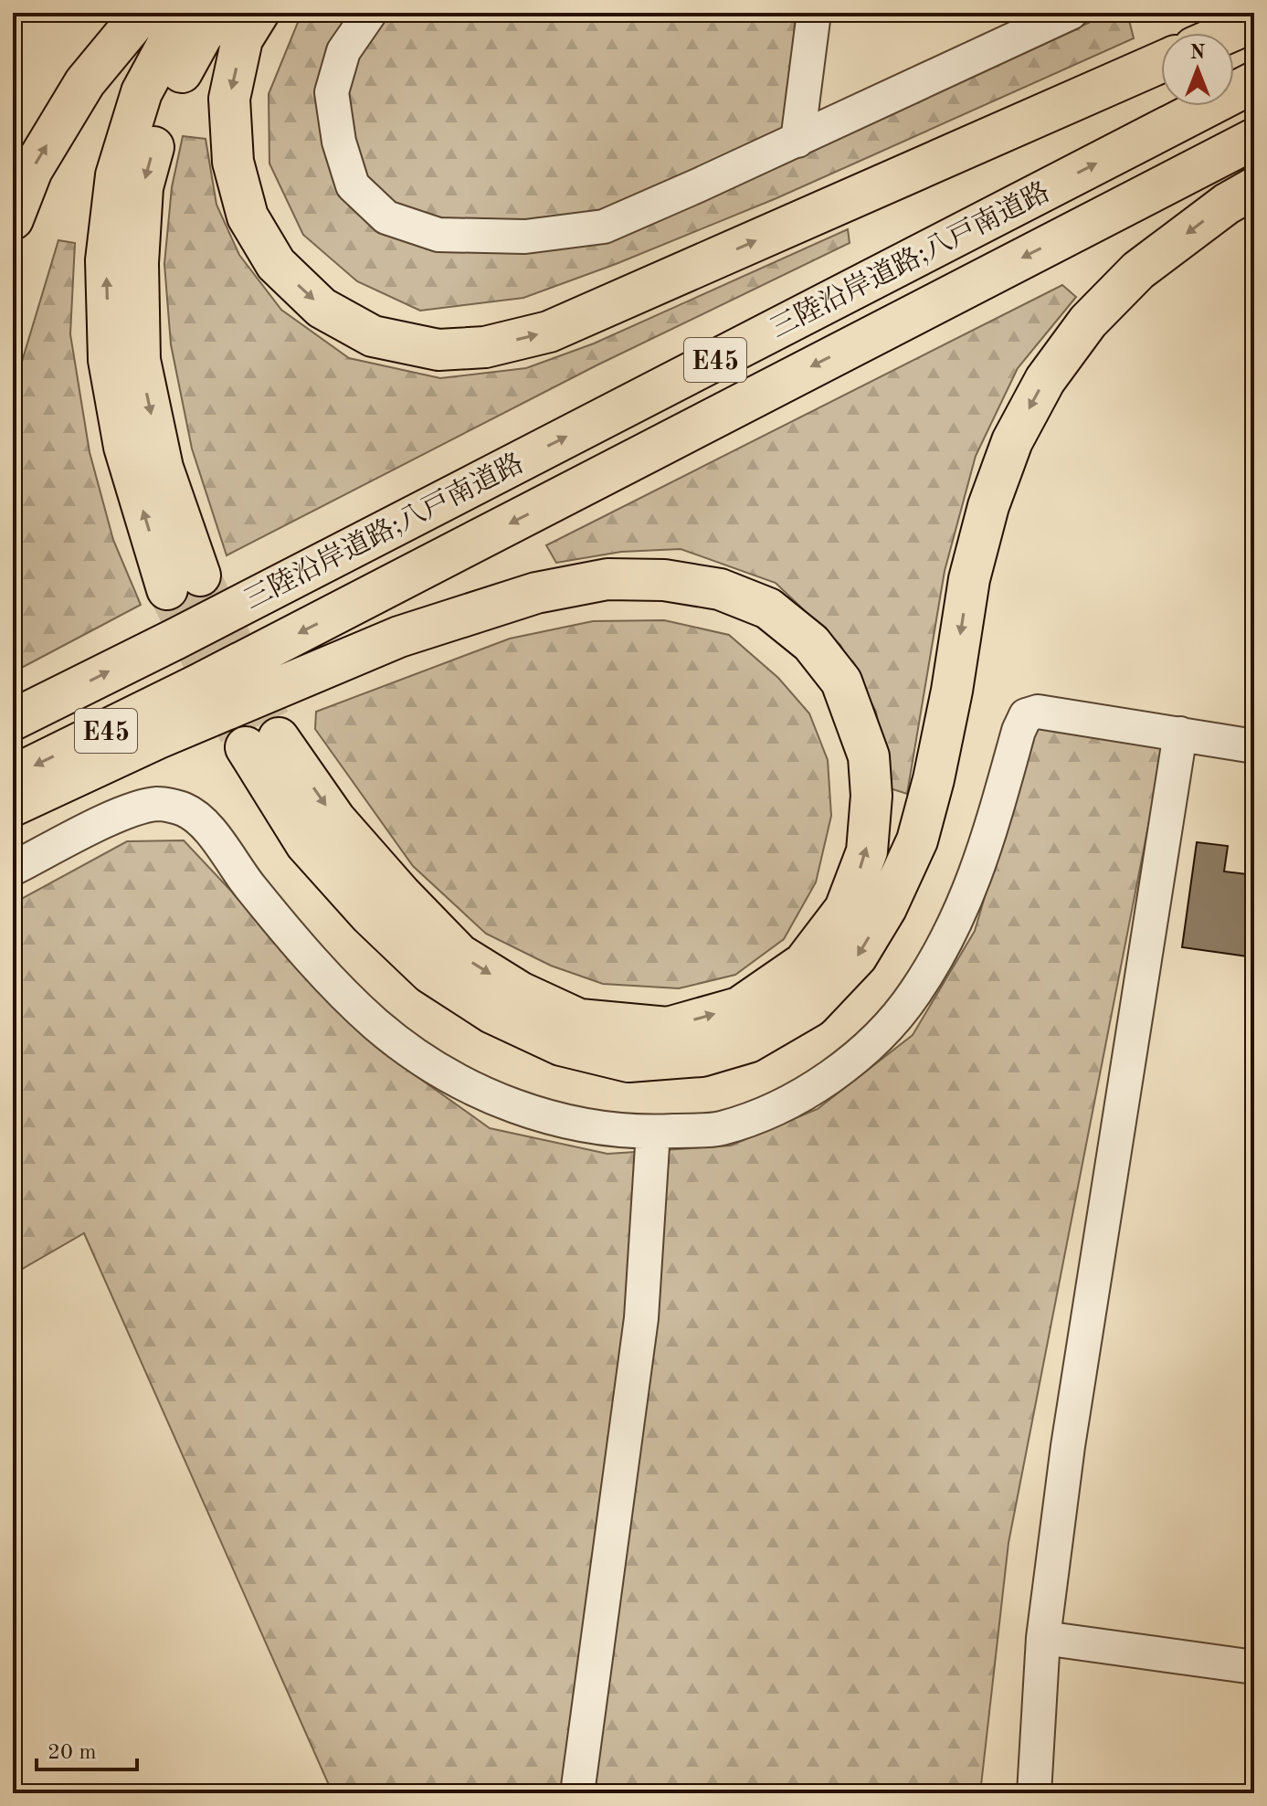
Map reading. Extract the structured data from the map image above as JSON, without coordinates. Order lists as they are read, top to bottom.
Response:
{
  "streets": {
    "highway": ["三陸沿岸道路;八戸南道路", "E45"]
  },
  "scale_bar": "20 m",
  "north": "top"
}
